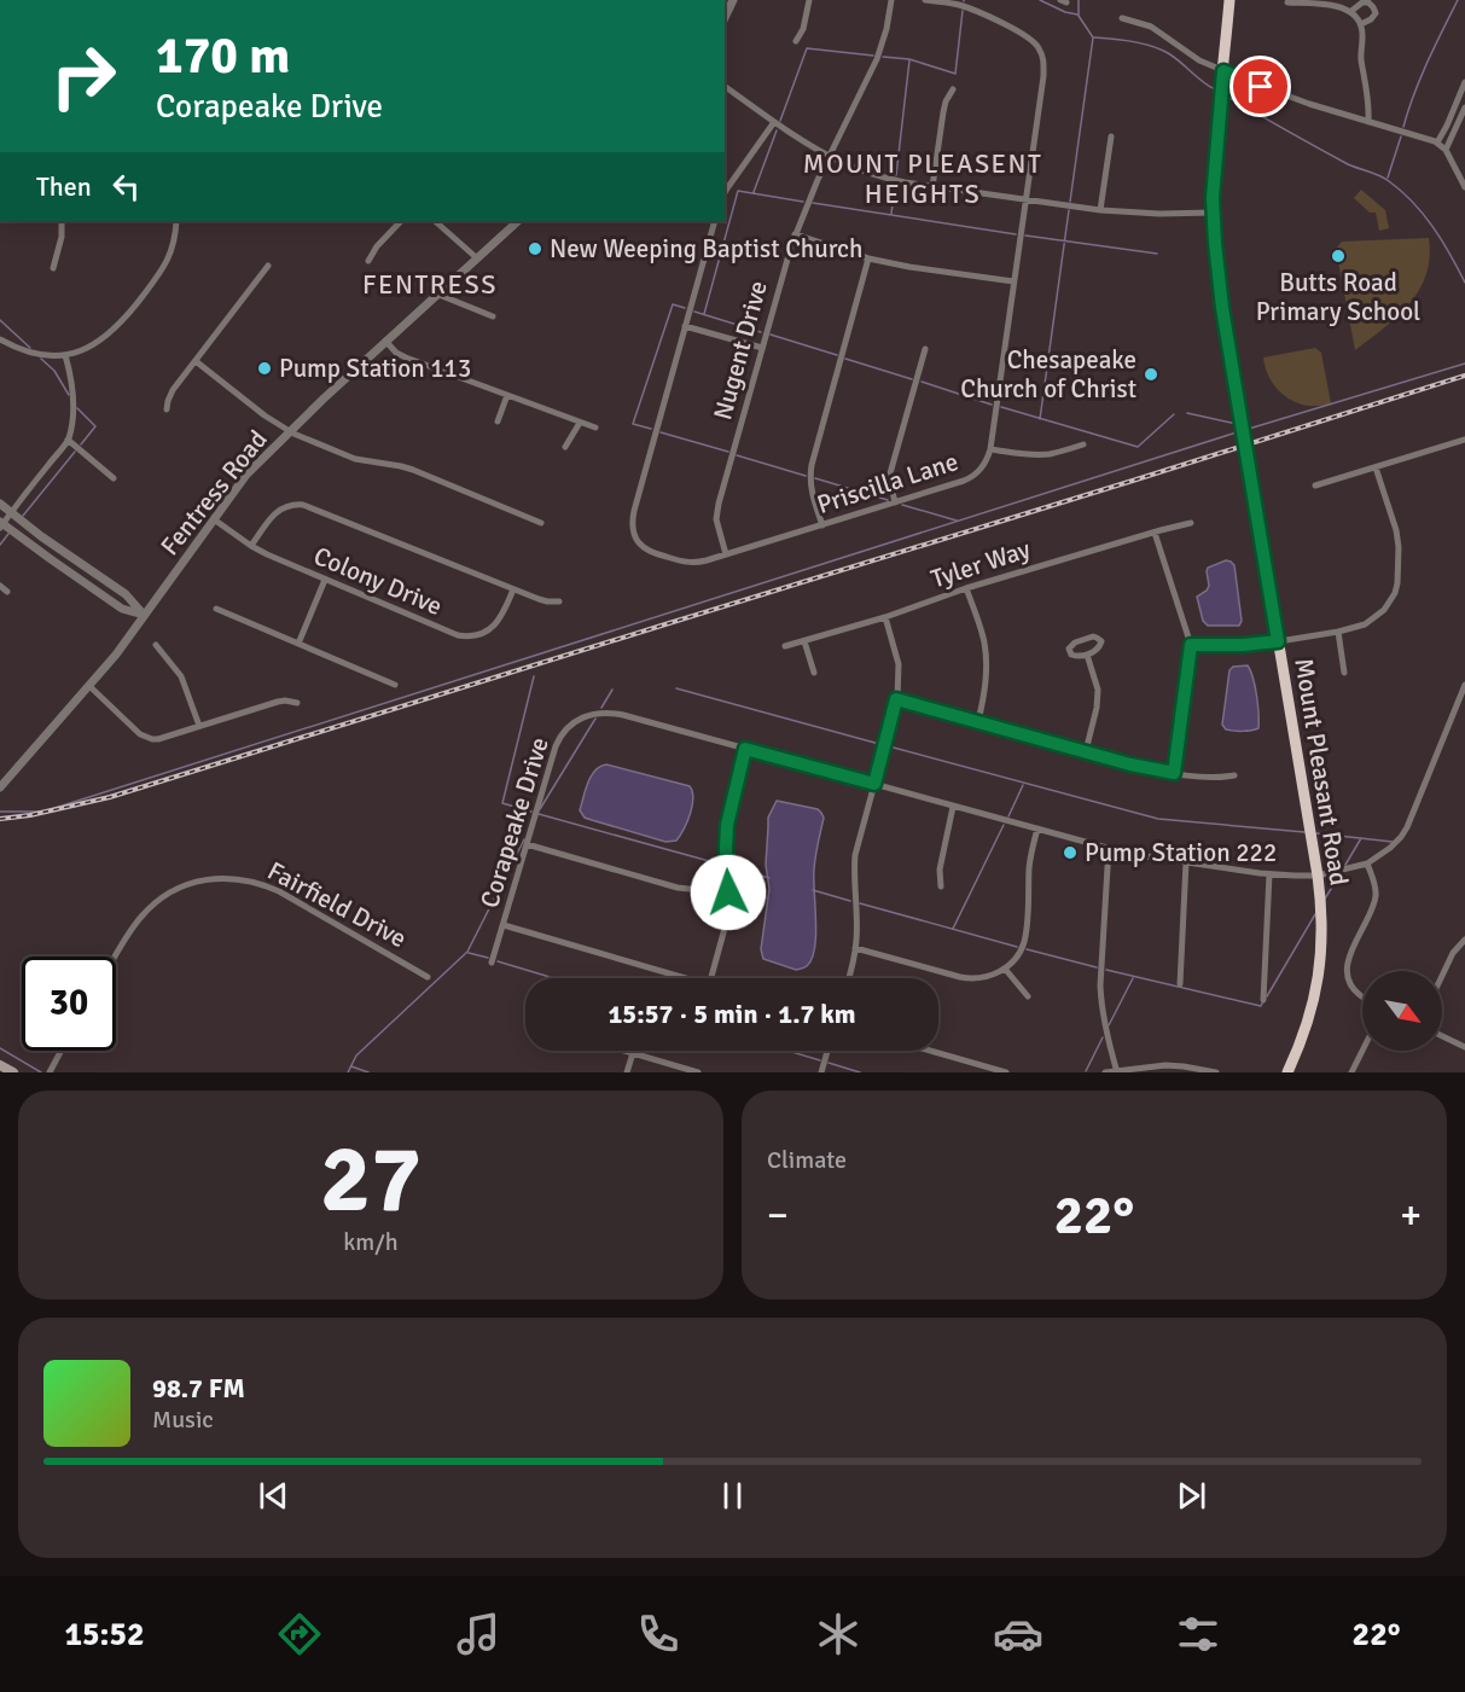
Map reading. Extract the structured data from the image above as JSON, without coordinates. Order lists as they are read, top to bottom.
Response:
{
  "streets": {
    "highway": ["Mount Pleasant Road"],
    "street": [
      "Nugent Drive",
      "Priscilla Lane",
      "Fentress Road",
      "Tyler Way",
      "Colony Drive",
      "Corapeake Drive",
      "Fairfield Drive"
    ]
  },
  "crossings": [
    ["Nugent Drive", "Priscilla Lane"],
    ["Fentress Road", "Colony Drive"],
    ["Mount Pleasant Road", "Corapeake Drive"]
  ],
  "districts": ["MOUNT PLEASENT HEIGHTS", "FENTRESS"],
  "places": [
    "New Weeping Baptist Church",
    "Butts Road Primary School",
    "Pump Station 113",
    "Chesapeake Church of Christ",
    "Pump Station 222"
  ],
  "north": "bottom right",
  "page": {
    "turn": ["170 m", "Corapeake Drive"],
    "then": "Then",
    "limit": "30",
    "trip": "15:57 · 5 min · 1.7 km",
    "tile": [
      ["27", "km/h"],
      "Climate"
    ],
    "heat": ["−", "22°", "+"],
    "song": ["98.7 FM", "Music"],
    "tabs": ["15:52", "22°"]
  }
}
